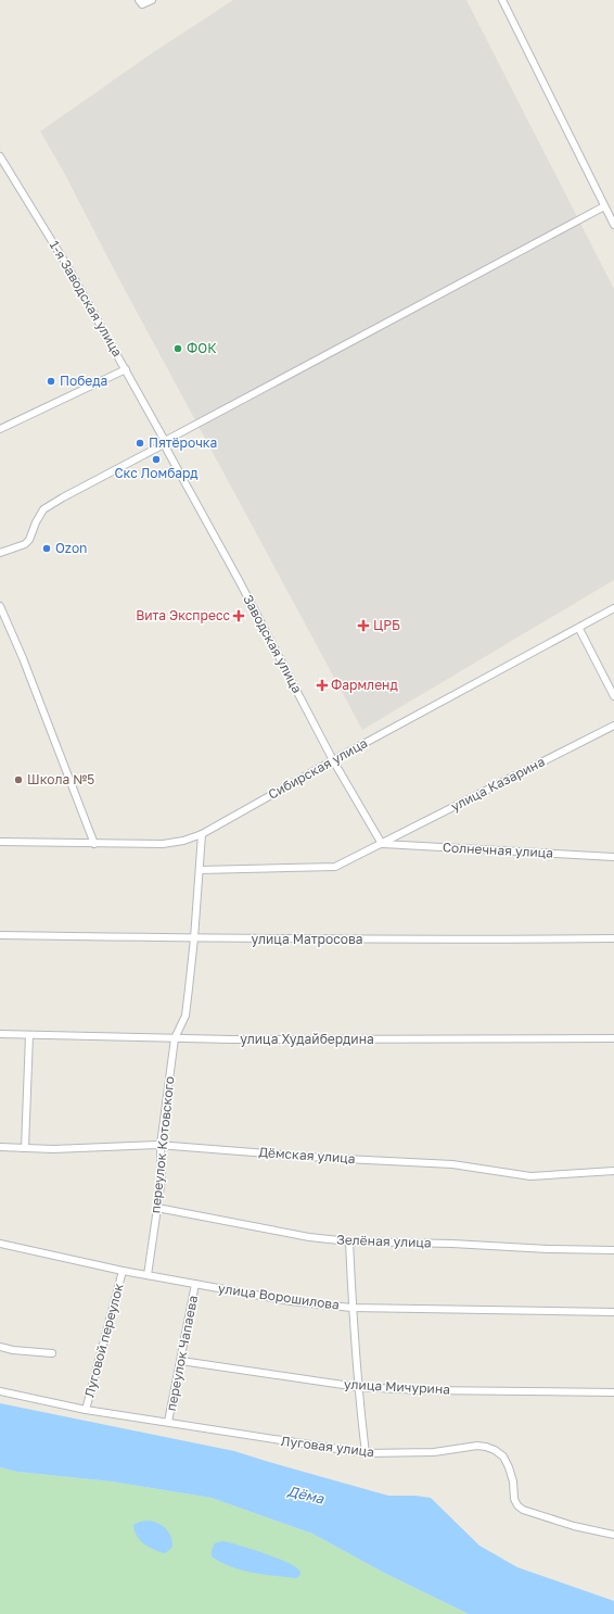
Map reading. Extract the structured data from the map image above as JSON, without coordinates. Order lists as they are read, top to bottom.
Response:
{
  "streets": {
    "street": [
      "1-я Заводская улица",
      "Заводская улица",
      "Сибирская улица",
      "улица Казарина",
      "Солнечная улица",
      "улица Матросова",
      "улица Худайбердина",
      "переулок Котовского",
      "Дёмская улица",
      "Зелёная улица",
      "улица Ворошилова",
      "Луговой переулок",
      "переулок Чапаева",
      "улица Мичурина",
      "Луговая улица"
    ]
  },
  "crossings": [
    ["1-я Заводская улица", "Заводская улица"],
    ["Заводская улица", "Сибирская улица"],
    ["Заводская улица", "улица Казарина"],
    ["Заводская улица", "Солнечная улица"],
    ["Сибирская улица", "переулок Котовского"],
    ["улица Казарина", "Солнечная улица"],
    ["улица Казарина", "переулок Котовского"],
    ["улица Матросова", "переулок Котовского"],
    ["улица Худайбердина", "переулок Котовского"],
    ["переулок Котовского", "Дёмская улица"],
    ["переулок Котовского", "Зелёная улица"],
    ["переулок Котовского", "улица Ворошилова"],
    ["улица Ворошилова", "Луговой переулок"],
    ["улица Ворошилова", "переулок Чапаева"],
    ["Луговой переулок", "Луговая улица"],
    ["переулок Чапаева", "улица Мичурина"],
    ["переулок Чапаева", "Луговая улица"]
  ],
  "water": ["Дёма"],
  "places": {
    "other": [
      "ФОК",
      "Победа",
      "Пятёрочка",
      "Скс Ломбард",
      "Ozon",
      "Школа №5"
    ],
    "health": ["Вита Экспресс", "ЦРБ", "Фармленд"]
  }
}
